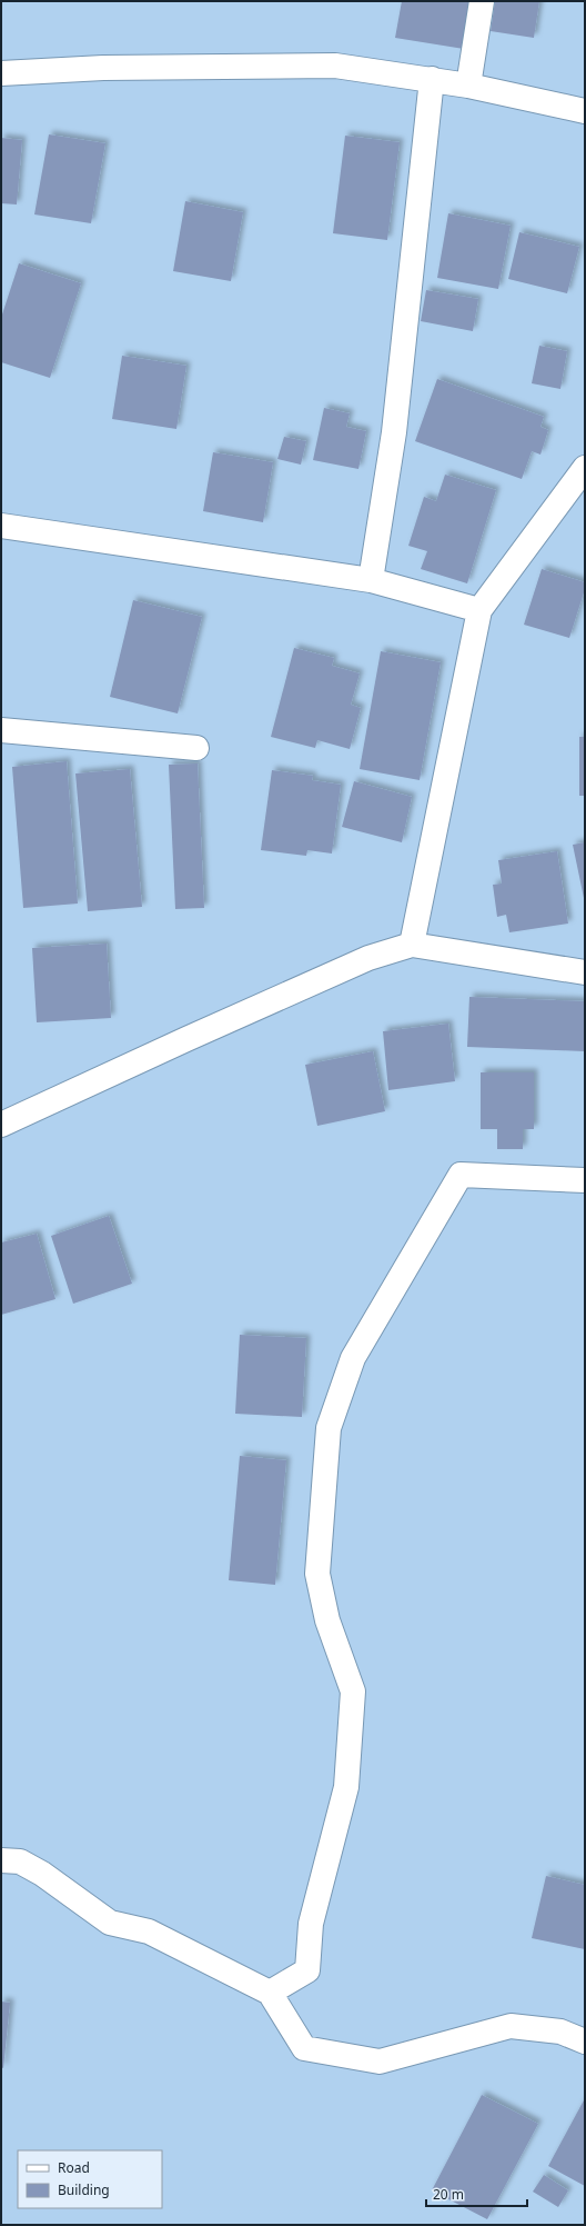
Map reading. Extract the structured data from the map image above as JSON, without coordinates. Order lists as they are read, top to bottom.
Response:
{
  "legend": ["Road", "Building"],
  "scale_bar": "20 m"
}
